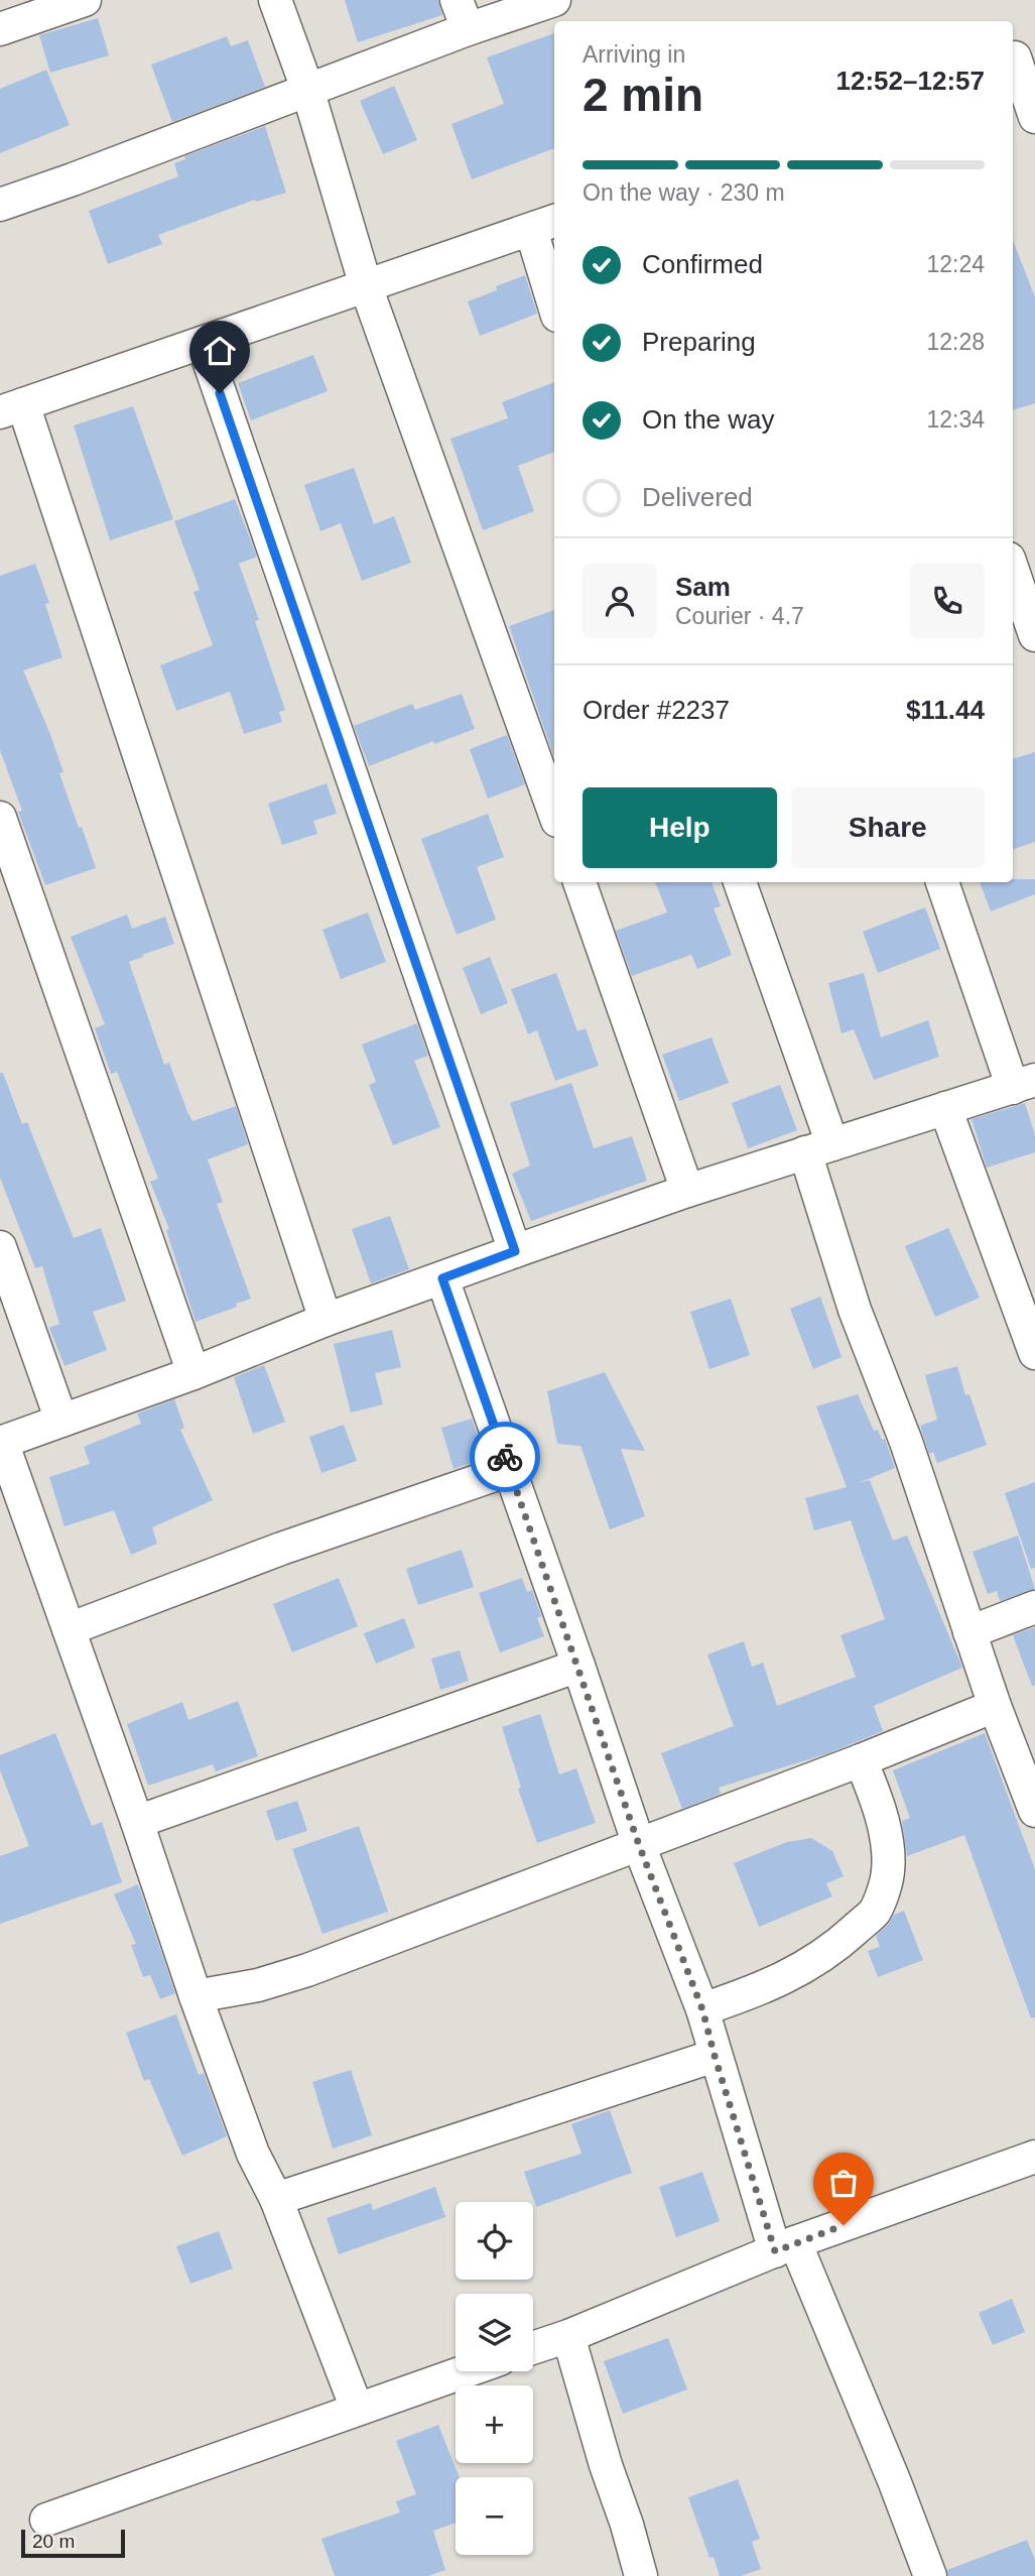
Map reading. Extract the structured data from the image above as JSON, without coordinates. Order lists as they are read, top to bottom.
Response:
{
  "scale_bar": "20 m",
  "page": {
    "heading": ["2 min", "Arriving in", "12:52–12:57"],
    "panel": [
      "Sam",
      "Courier · 4.7",
      "Order #2237",
      "$11.44"
    ],
    "bar": "On the way · 230 m",
    "list": [
      ["Confirmed", "12:24"],
      ["Preparing", "12:28"],
      ["On the way", "12:34"],
      "Delivered"
    ],
    "buttons": ["Help", "Share"],
    "map_buttons": ["+", "−"],
    "scale": "20 m"
  }
}
